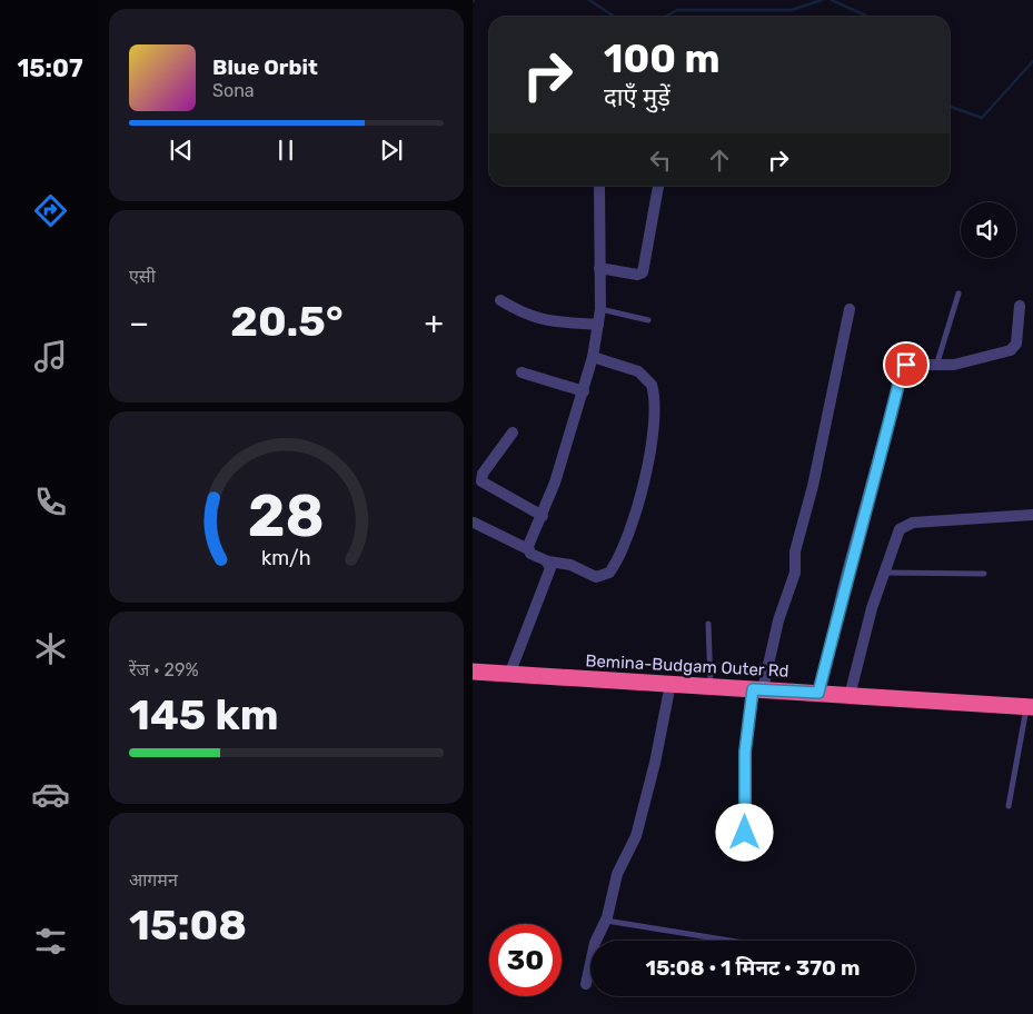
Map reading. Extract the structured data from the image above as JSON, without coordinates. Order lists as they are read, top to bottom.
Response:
{
  "streets": {
    "highway": ["Bemina-Budgam Outer Rd"]
  },
  "page": {
    "tabs": "15:07",
    "turn": ["100 m", "दाएँ मुड़ें"],
    "song": ["Blue Orbit", "Sona"],
    "tile": [
      "एसी",
      ["रेंज · 29%", "145 km"],
      ["आगमन", "15:08"]
    ],
    "heat": ["−", "20.5°", "+"],
    "limit": "30",
    "trip": "15:08 · 1 मिनट · 370 m",
    "gauge": ["28", "km/h"]
  }
}
